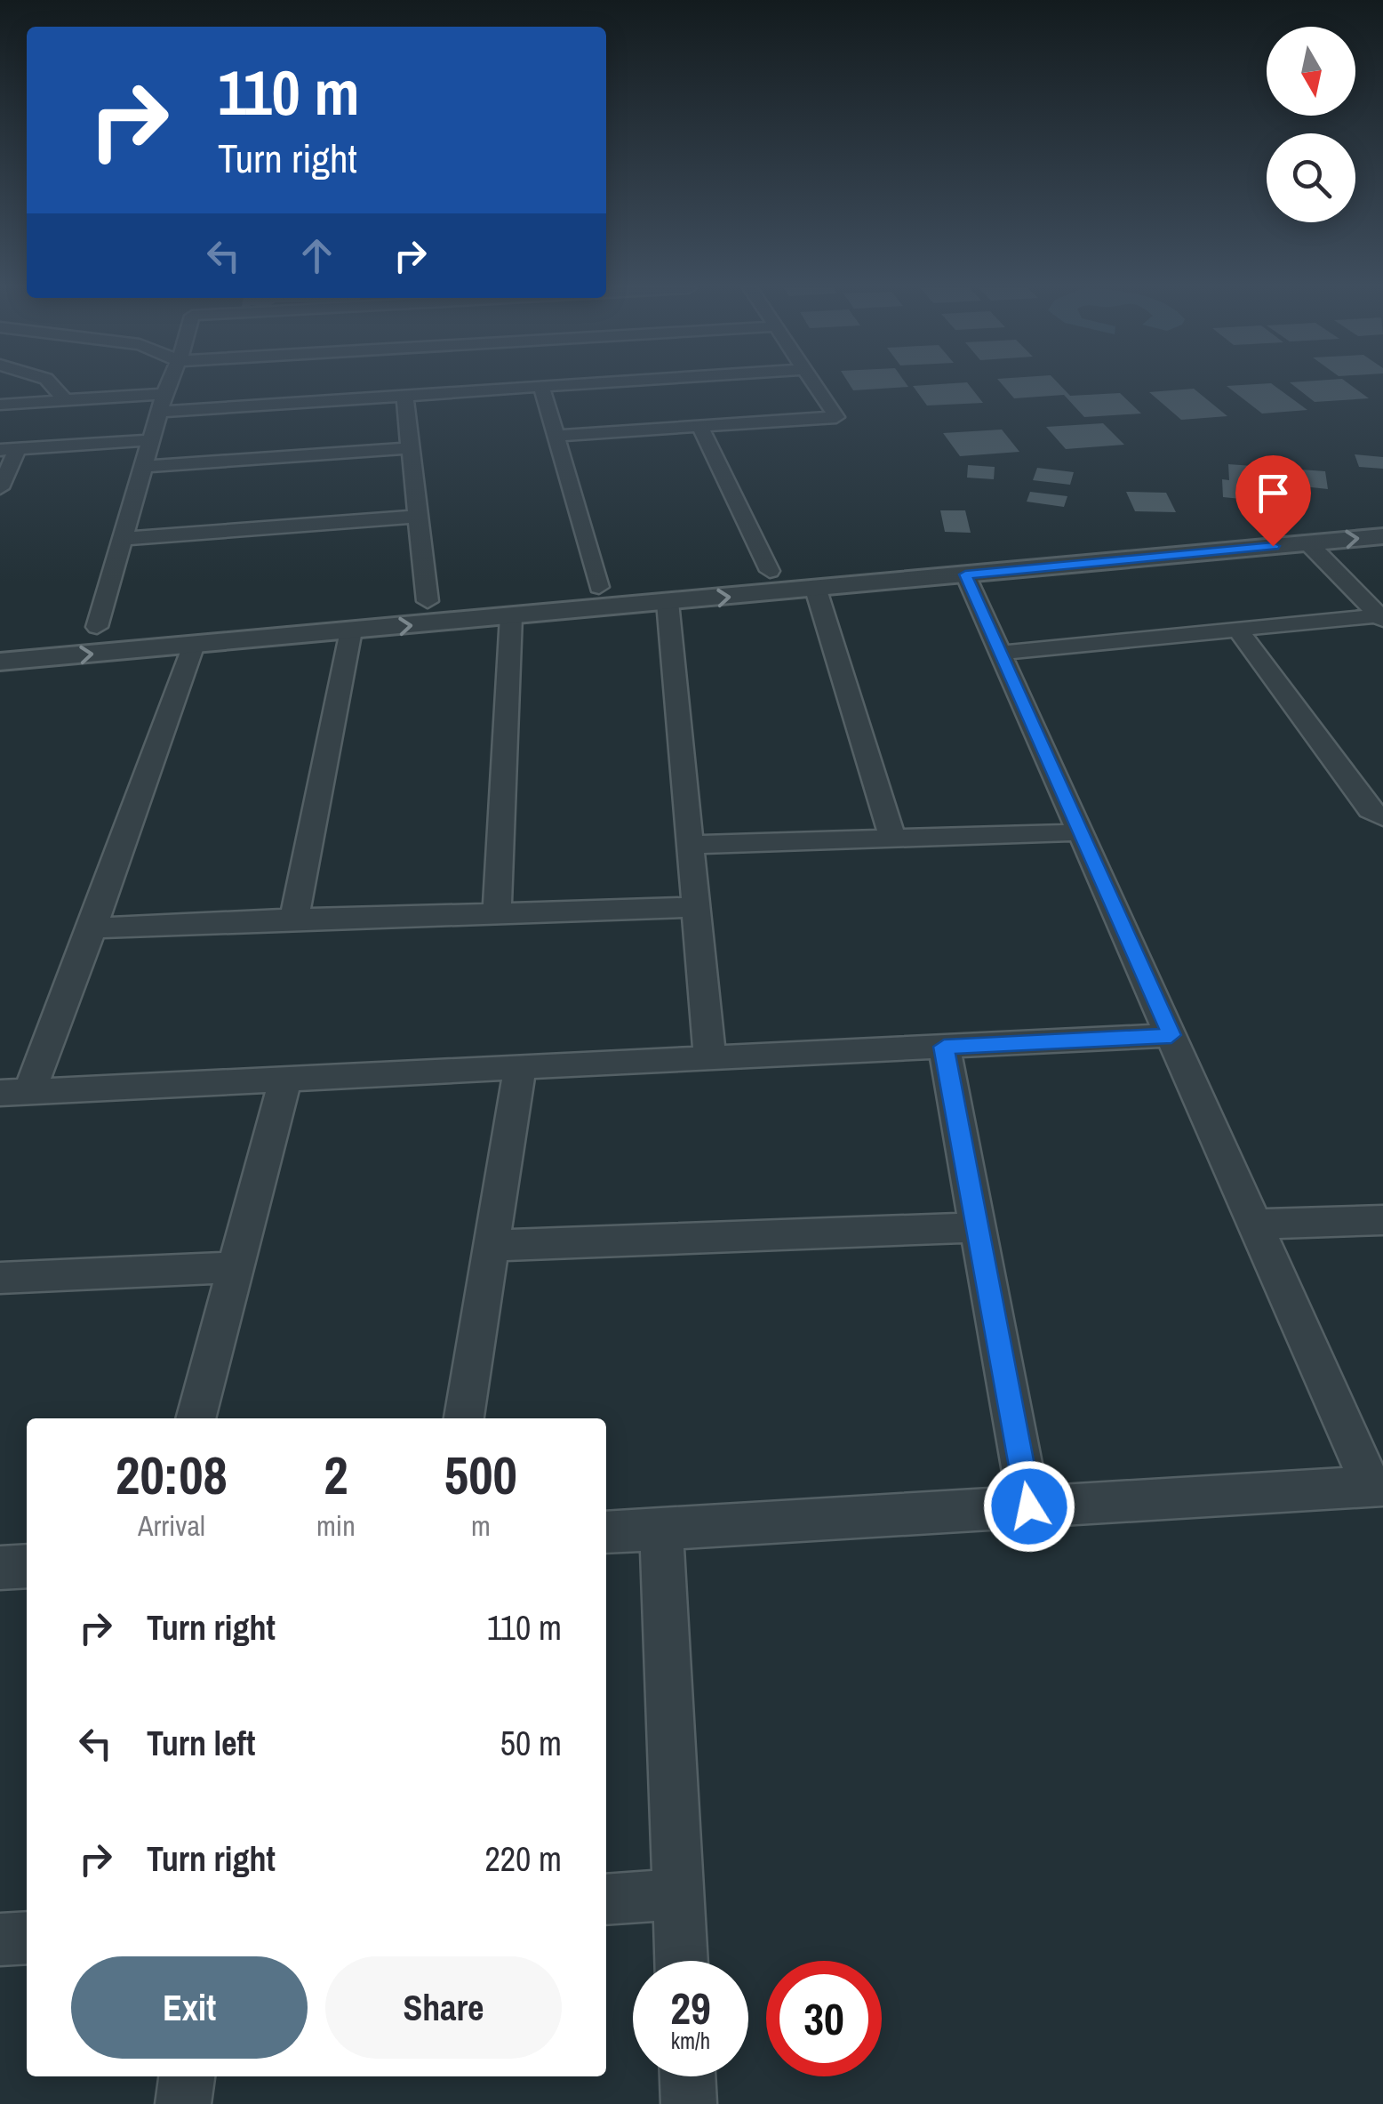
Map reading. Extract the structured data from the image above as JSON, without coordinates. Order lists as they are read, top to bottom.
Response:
{
  "north": "bottom",
  "page": {
    "turn": ["110 m", "Turn right"],
    "eta": [
      "20:08",
      "Arrival",
      "2",
      "min",
      "500",
      "m"
    ],
    "list": [
      {
        "name": "Turn right",
        "value": "110 m"
      },
      {
        "name": "Turn left",
        "value": "50 m"
      },
      {
        "name": "Turn right",
        "value": "220 m"
      }
    ],
    "buttons": ["Exit", "Share"],
    "speed": "29 km/h",
    "limit": "30"
  }
}
